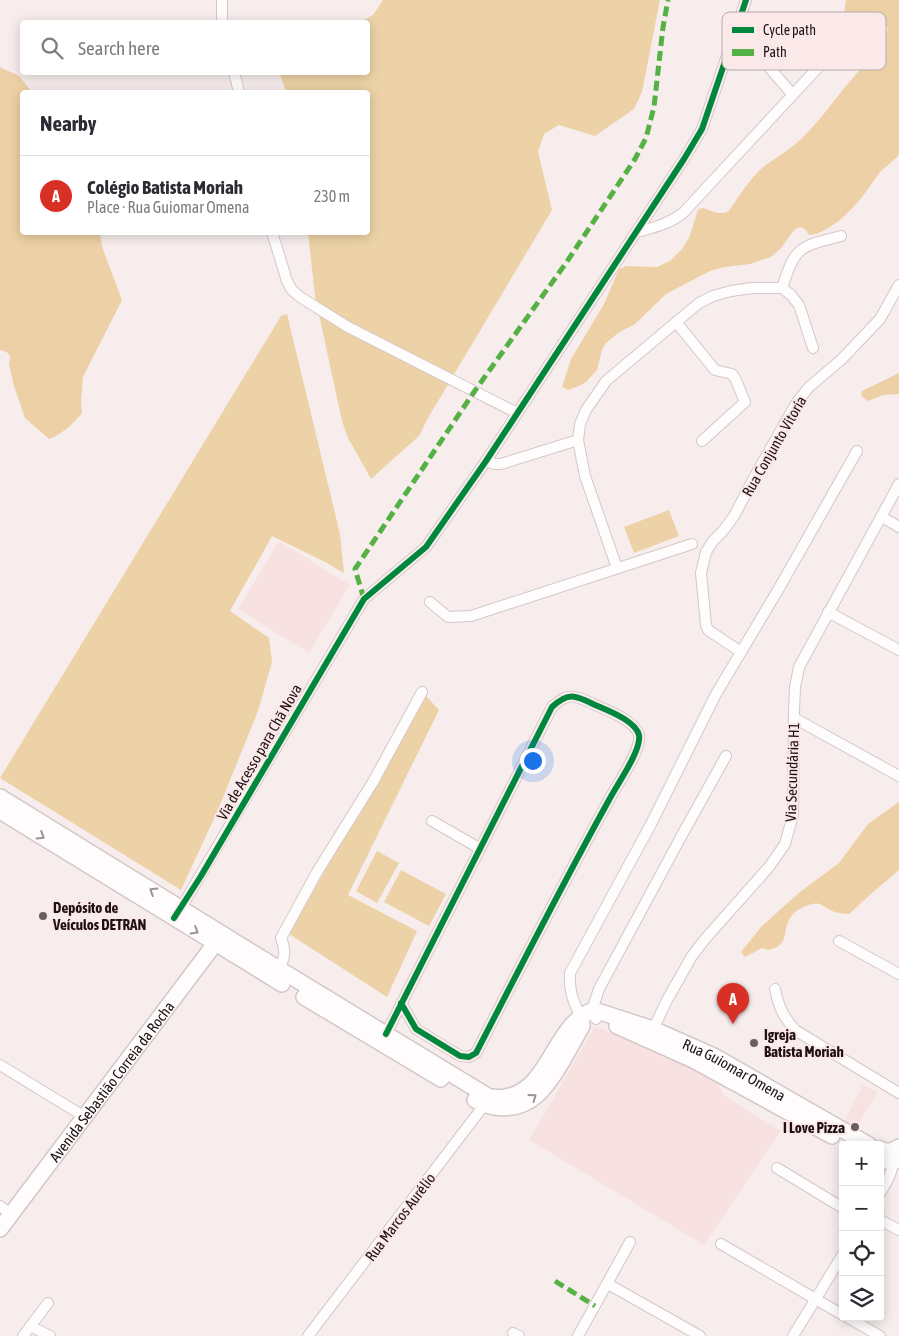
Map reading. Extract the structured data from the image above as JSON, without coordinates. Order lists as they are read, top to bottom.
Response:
{
  "streets": {
    "street": [
      "Rua Conjunto Vitoría",
      "Via de Acesso para Chã Nova",
      "Via Secundária H1",
      "Rua Guiomar Omena",
      "Avenida Sebastião Correia da Rocha",
      "Rua Marcos Aurélio"
    ]
  },
  "crossings": [
    ["Via Secundária H1", "Rua Guiomar Omena"]
  ],
  "places": ["Depósito de Veículos DETRAN", "Igreja Batista Moriah", "I Love Pizza"],
  "legend": ["Cycle path", "Path"],
  "page": {
    "search": "Search here",
    "heading": "Nearby",
    "list": [
      {
        "mark": "A",
        "name": "Colégio Batista Moriah",
        "note": "Place · Rua Guiomar Omena",
        "value": "230 m"
      }
    ],
    "pins": "A",
    "map_buttons": ["+", "−"]
  }
}
